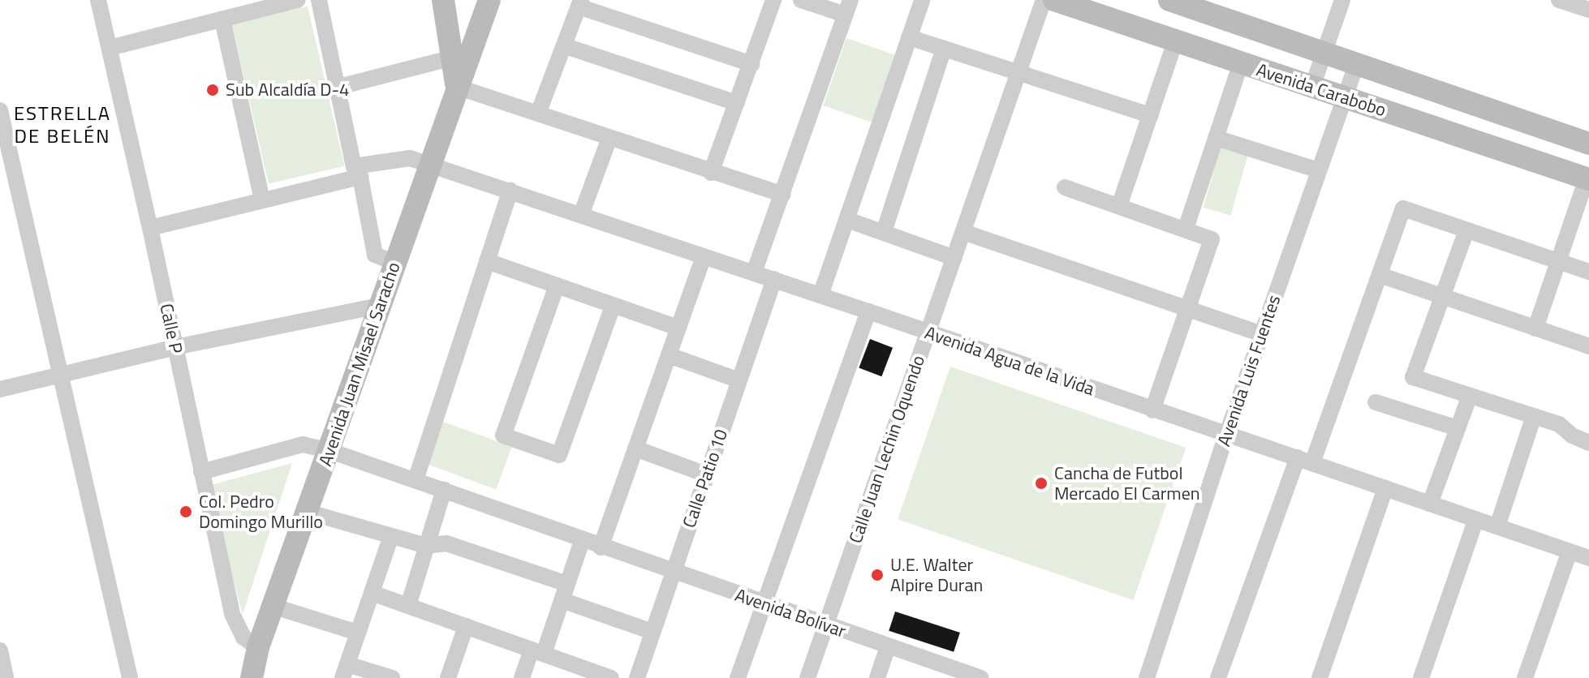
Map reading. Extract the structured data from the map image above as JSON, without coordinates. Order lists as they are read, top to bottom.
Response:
{
  "streets": {
    "street": [
      "Avenida Carabobo",
      "Calle P",
      "Avenida Agua de la Vida",
      "Avenida Juan Misael Saracho",
      "Avenida Luis Fuentes",
      "Calle Juan Lechin Oquendo",
      "Calle Patio 10",
      "Avenida Bolívar"
    ]
  },
  "crossings": [
    ["Avenida Carabobo", "Avenida Luis Fuentes"],
    ["Calle P", "Avenida Agua de la Vida"],
    ["Calle P", "Avenida Juan Misael Saracho"],
    ["Avenida Agua de la Vida", "Avenida Juan Misael Saracho"],
    ["Avenida Agua de la Vida", "Avenida Luis Fuentes"],
    ["Avenida Agua de la Vida", "Calle Juan Lechin Oquendo"],
    ["Avenida Agua de la Vida", "Calle Patio 10"],
    ["Calle Juan Lechin Oquendo", "Avenida Bolívar"],
    ["Calle Patio 10", "Avenida Bolívar"]
  ],
  "districts": ["ESTRELLA DE BELÉN"],
  "places": [
    "Sub Alcaldía D-4",
    "Cancha de Futbol Mercado El Carmen",
    "Col. Pedro Domingo Murillo",
    "U.E. Walter Alpire Duran"
  ]
}
